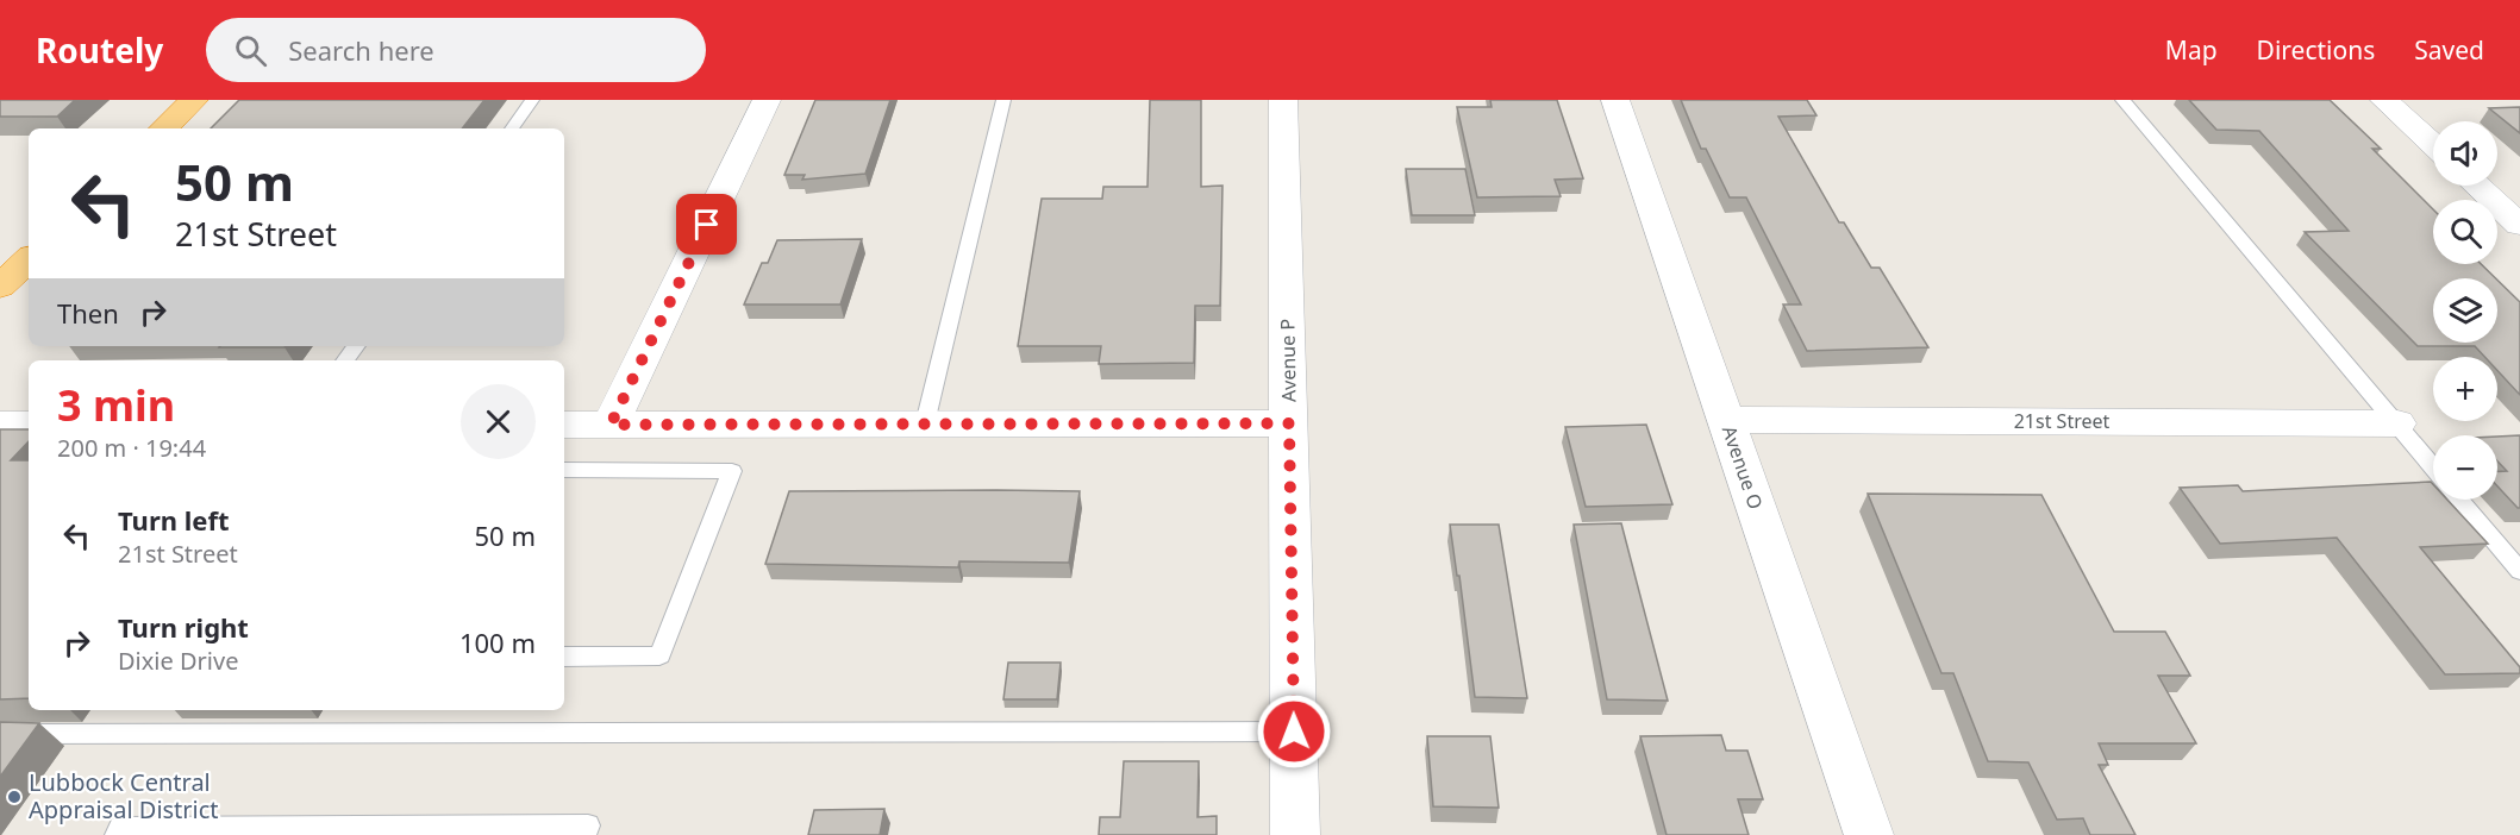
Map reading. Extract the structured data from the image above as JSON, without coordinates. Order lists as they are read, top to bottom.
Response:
{
  "streets": {
    "street": ["Avenue P", "21st Street", "Avenue O"]
  },
  "crossings": [
    ["21st Street", "Avenue O"]
  ],
  "places": ["Lubbock Central Appraisal District"],
  "page": {
    "header": "Routely",
    "search": "Search here",
    "nav": ["Map", "Directions", "Saved"],
    "map_buttons": ["+", "−"],
    "turn": ["50 m", "21st Street"],
    "then": "Then",
    "heading": ["3 min", "200 m · 19:44"],
    "list": [
      {
        "name": "Turn left",
        "note": "21st Street",
        "value": "50 m"
      },
      {
        "name": "Turn right",
        "note": "Dixie Drive",
        "value": "100 m"
      }
    ]
  }
}
